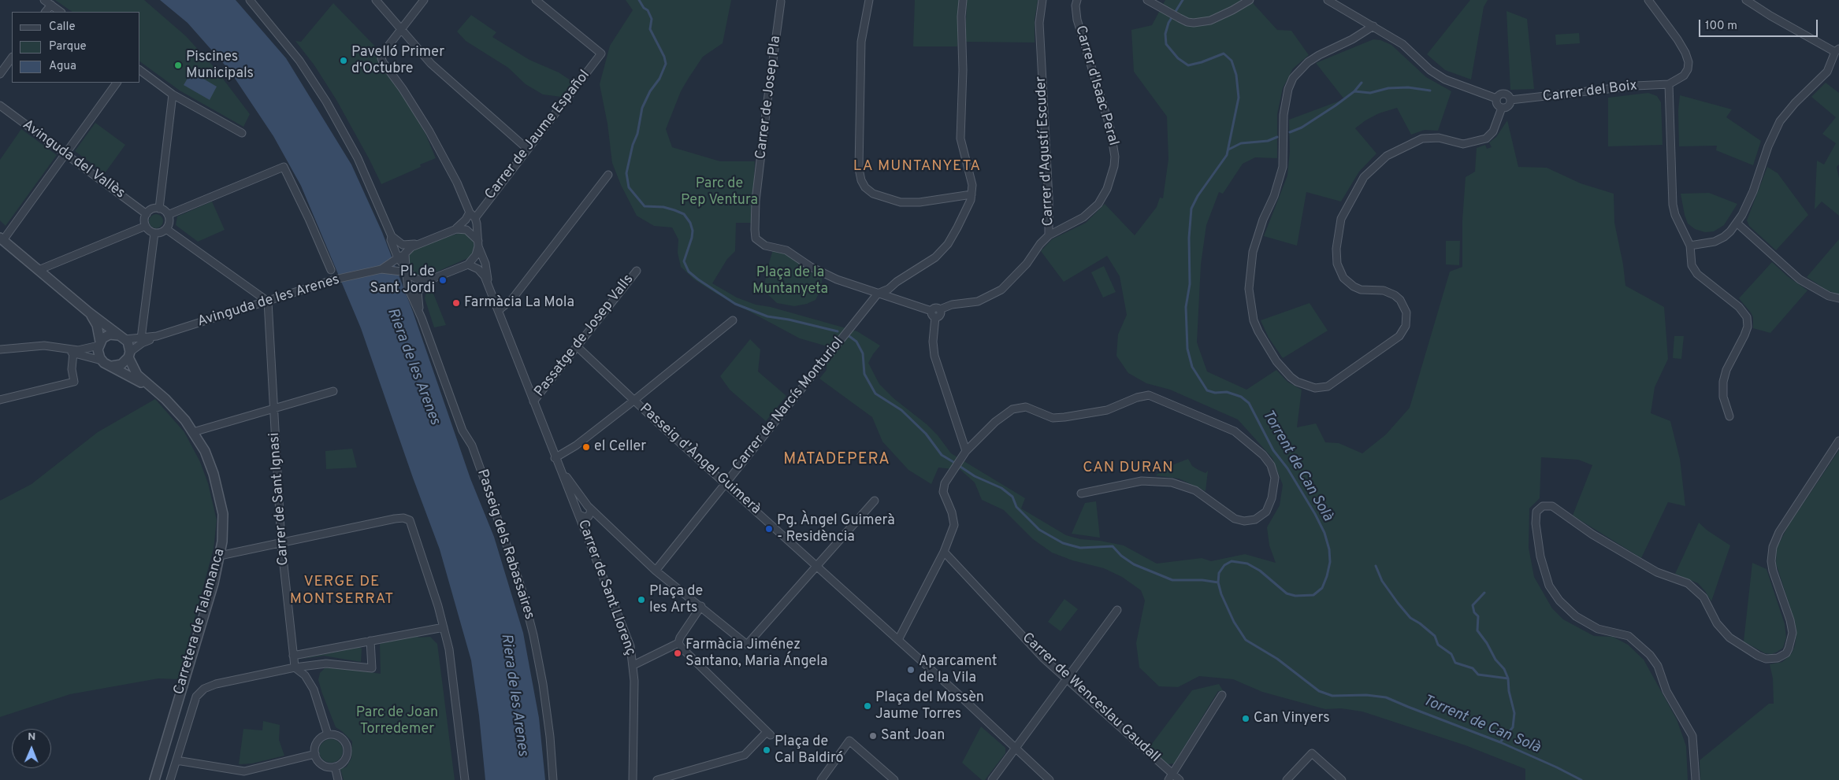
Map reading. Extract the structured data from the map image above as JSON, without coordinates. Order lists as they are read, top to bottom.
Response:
{
  "streets": {
    "street": [
      "Carrer d'Isaac Peral",
      "Carrer del Boix",
      "Carrer de Josep Pla",
      "Carrer de Jaume Español",
      "Carrer d'Agustí Escuder",
      "Avinguda del Vallès",
      "Avinguda de les Arenes",
      "Passatge de Josep Valls",
      "Carrer de Narcís Monturiol",
      "Passeig d'Àngel Guimerà",
      "Carrer de Sant Ignasi",
      "Passeig dels Rabassaires",
      "Carrer de Sant Llorenç",
      "Carretera de Talamanca",
      "Carrer de Wenceslau Gaudall"
    ]
  },
  "crossings": [
    ["Carrer d'Isaac Peral", "Carrer d'Agustí Escuder"],
    ["Carrer de Josep Pla", "Carrer d'Agustí Escuder"],
    ["Carrer de Josep Pla", "Carrer de Narcís Monturiol"],
    ["Carrer de Jaume Español", "Carrer de Sant Llorenç"],
    ["Avinguda de les Arenes", "Carrer de Sant Ignasi"],
    ["Avinguda de les Arenes", "Passeig dels Rabassaires"],
    ["Avinguda de les Arenes", "Carretera de Talamanca"],
    ["Passatge de Josep Valls", "Passeig d'Àngel Guimerà"],
    ["Passatge de Josep Valls", "Carrer de Sant Llorenç"],
    ["Carrer de Narcís Monturiol", "Passeig d'Àngel Guimerà"]
  ],
  "districts": [
    "LA MUNTANYETA",
    "MATADEPERA",
    "CAN DURAN",
    "VERGE DE MONTSERRAT"
  ],
  "water": ["Riera de les Arenes", "Torrent de Can Solà"],
  "parks": ["Parc de Pep Ventura", "Plaça de la Muntanyeta", "Parc de Joan Torredemer"],
  "places": [
    "Pavelló Primer d'Octubre",
    "Piscines Municipals",
    "Pl. de Sant Jordi",
    "Farmàcia La Mola",
    "el Celler",
    "Pg. Àngel Guimerà - Residència",
    "Plaça de les Arts",
    "Farmàcia Jiménez Santano, Maria Ángela",
    "Aparcament de la Vila",
    "Plaça del Mossèn Jaume Torres",
    "Can Vinyers",
    "Sant Joan",
    "Plaça de Cal Baldiró"
  ],
  "legend": ["Calle", "Parque", "Agua"],
  "scale_bar": "100 m",
  "north": "top"
}
